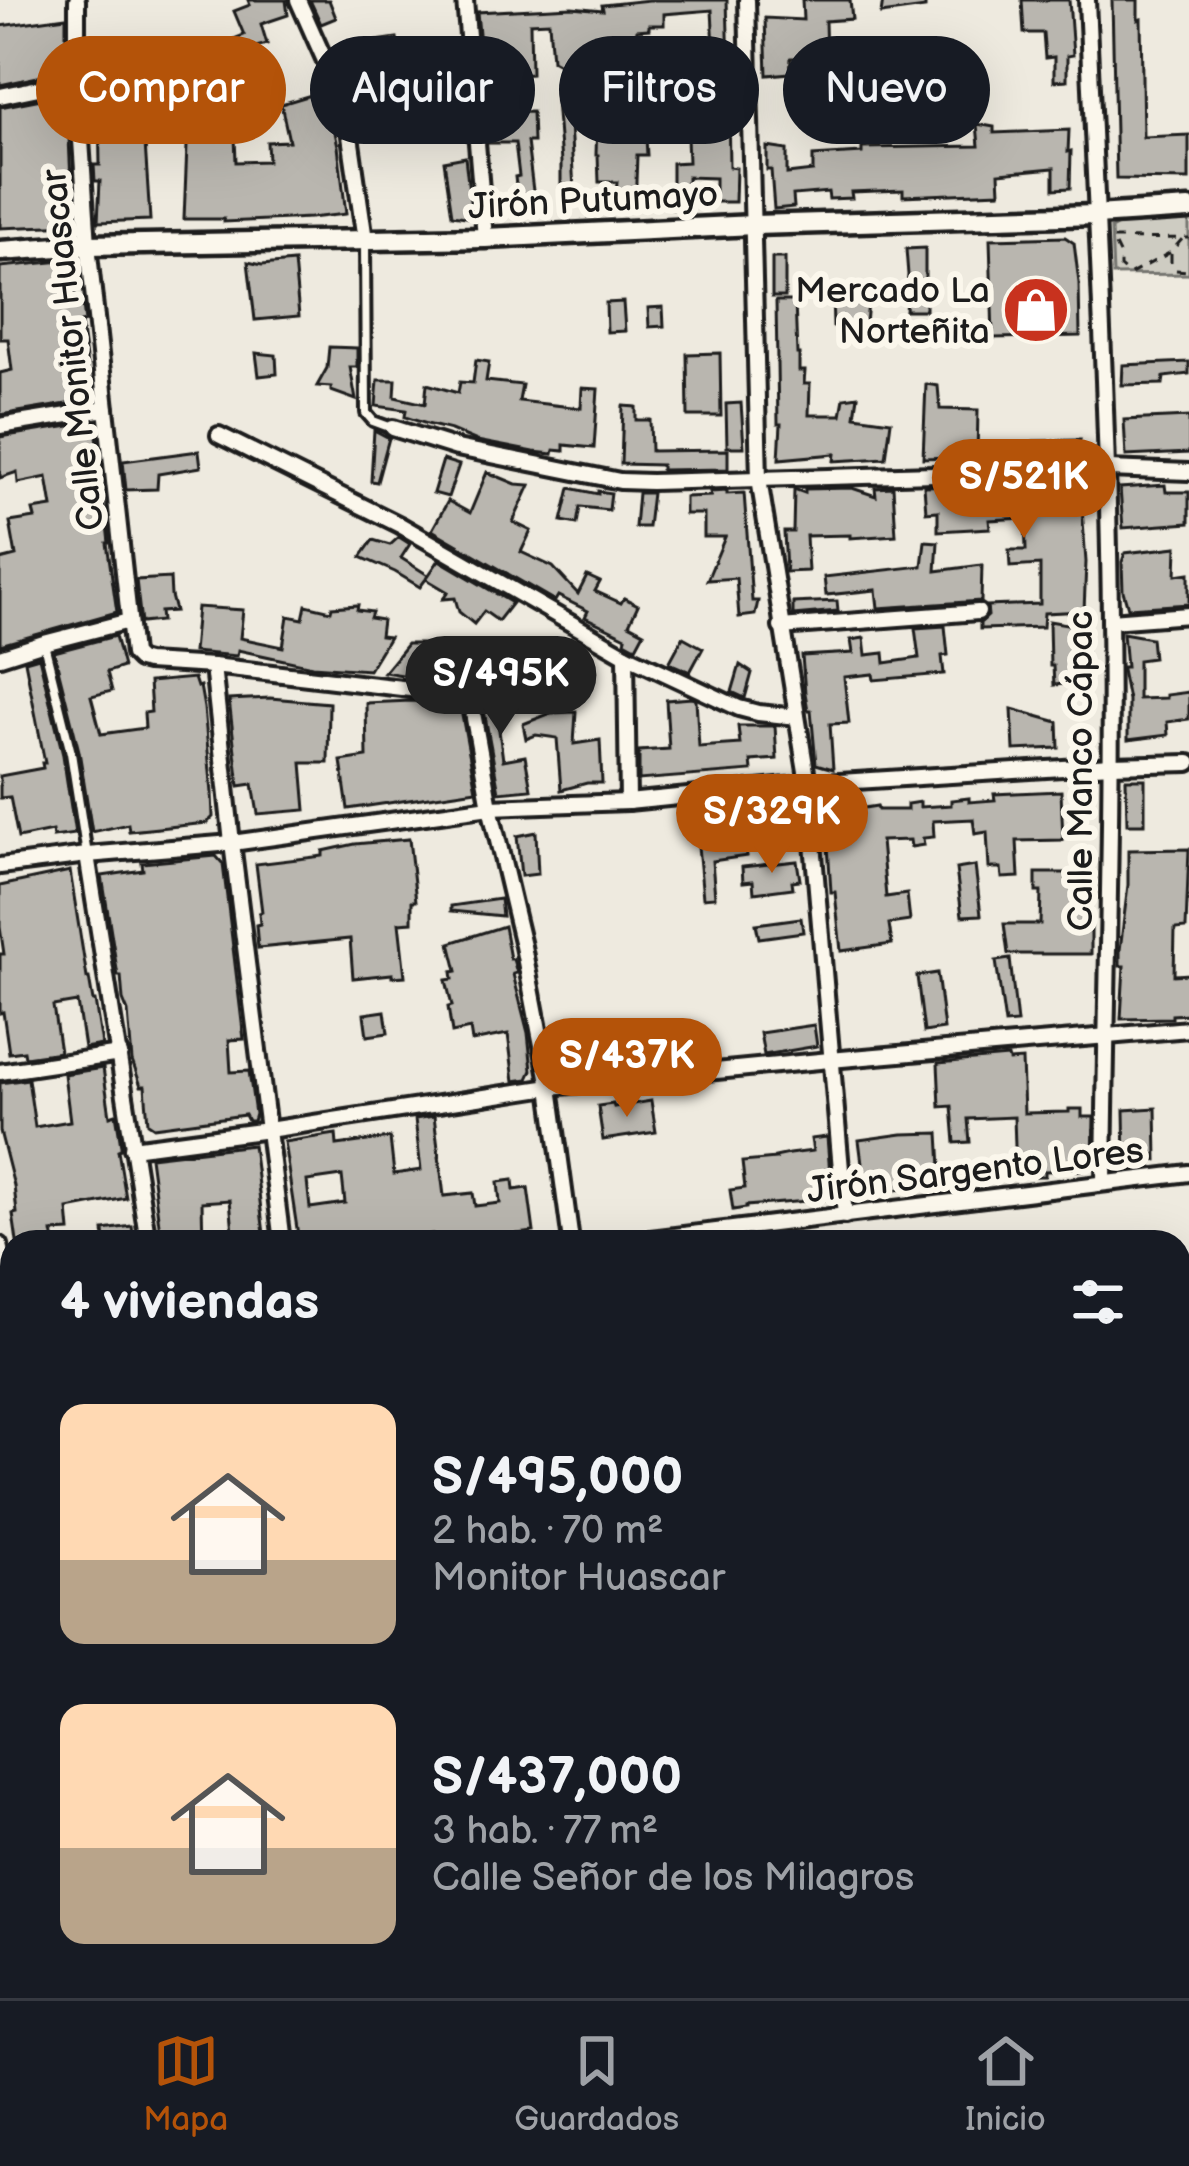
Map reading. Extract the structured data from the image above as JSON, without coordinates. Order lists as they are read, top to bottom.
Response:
{
  "streets": {
    "street": [
      "Jirón Putumayo",
      "Calle Monitor Huascar",
      "Calle Manco Cápac",
      "Jirón Sargento Lores"
    ]
  },
  "crossings": [
    ["Jirón Putumayo", "Calle Monitor Huascar"],
    ["Jirón Putumayo", "Calle Manco Cápac"],
    ["Calle Manco Cápac", "Jirón Sargento Lores"]
  ],
  "places": {
    "shop": ["Mercado La Norteñita"]
  },
  "page": {
    "chip": [
      "Comprar",
      "Alquilar",
      "Filtros",
      "Nuevo"
    ],
    "price": [
      "S/521K",
      "S/495K",
      "S/329K",
      "S/437K"
    ],
    "heading": "4 viviendas",
    "list": [
      {
        "name": "S/495,000",
        "note": "2 hab. · 70 m² · Monitor Huascar"
      },
      {
        "name": "S/437,000",
        "note": "3 hab. · 77 m² · Calle Señor de los Milagros"
      }
    ],
    "tabs": ["Mapa", "Guardados", "Inicio"]
  }
}
